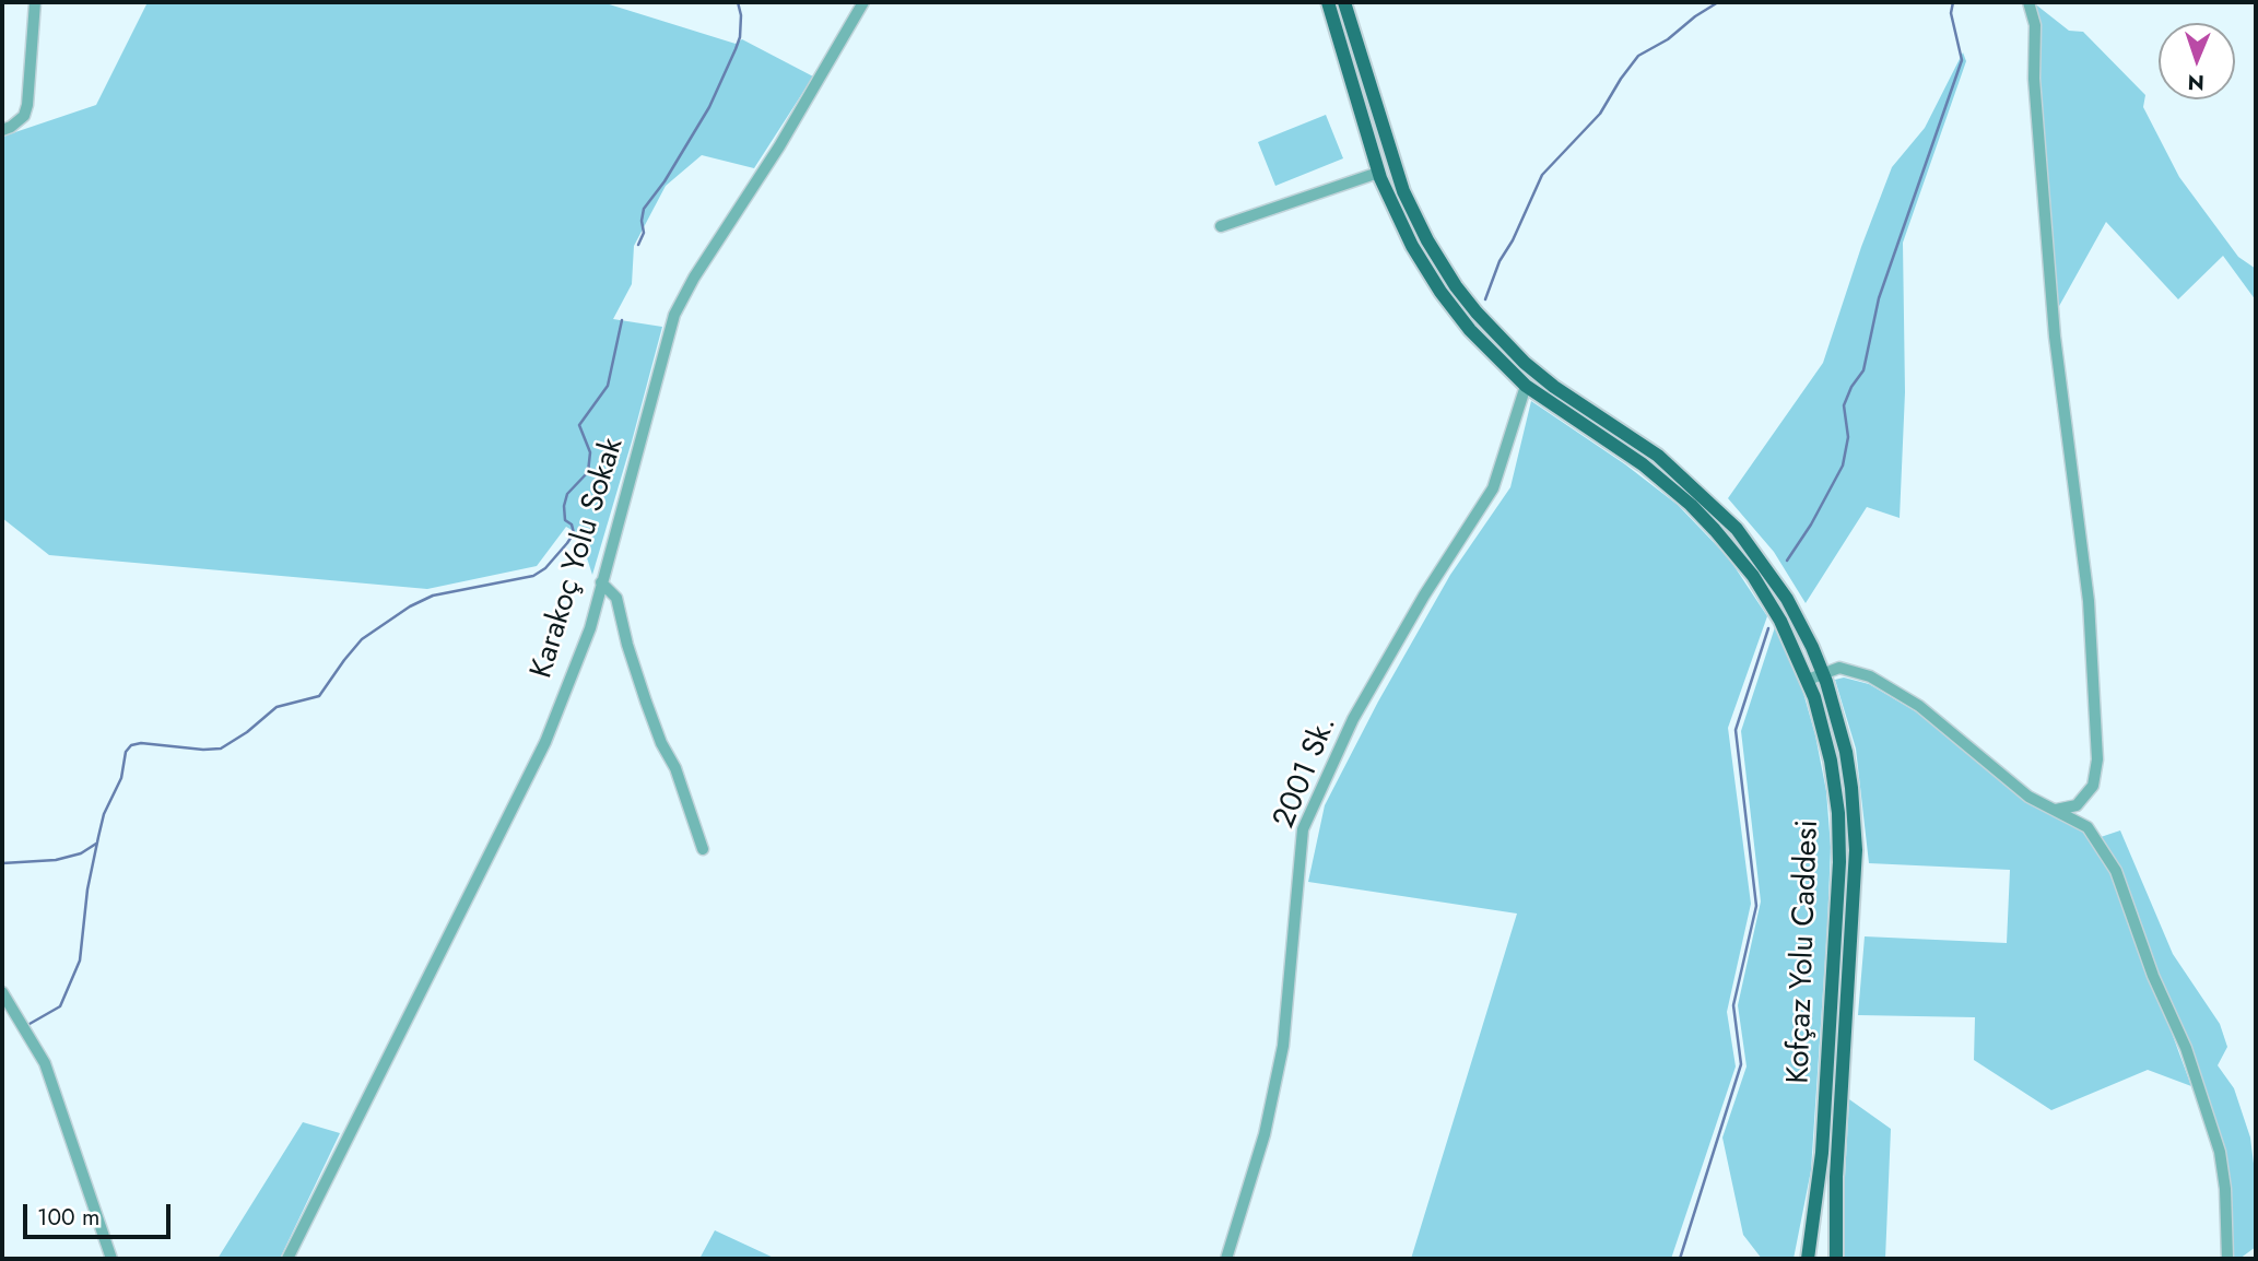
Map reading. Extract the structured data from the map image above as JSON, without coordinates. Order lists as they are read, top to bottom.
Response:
{
  "streets": {
    "main road": ["Kofçaz Yolu Caddesi"],
    "street": ["Karakoç Yolu Sokak", "2001 Sk."]
  },
  "crossings": [
    ["2001 Sk.", "Kofçaz Yolu Caddesi"]
  ],
  "scale_bar": "100 m",
  "north": "bottom"
}
